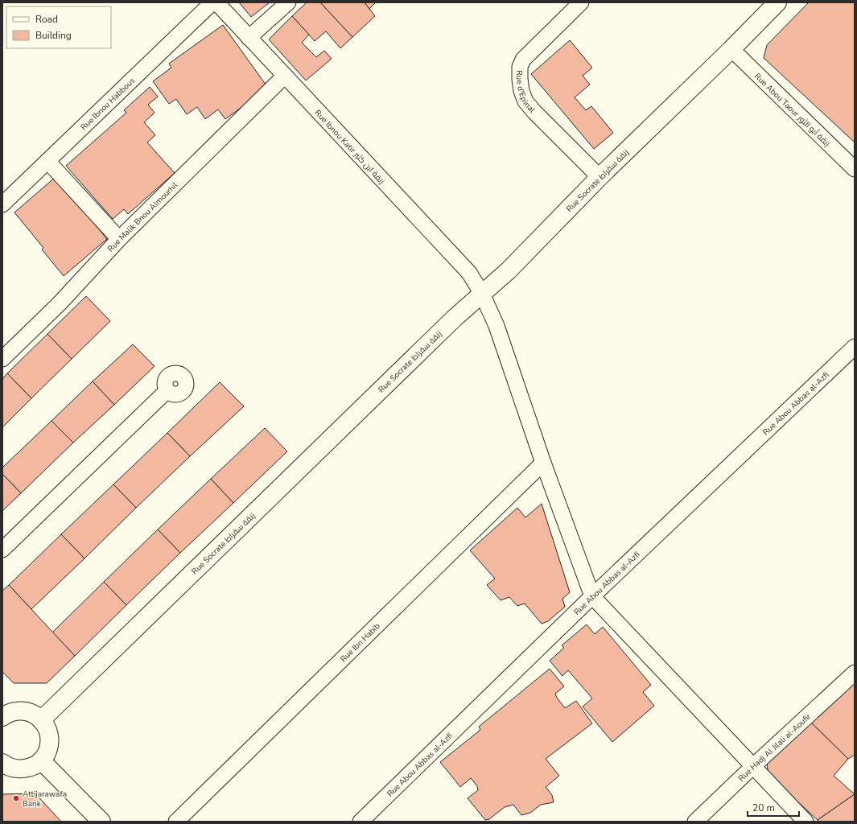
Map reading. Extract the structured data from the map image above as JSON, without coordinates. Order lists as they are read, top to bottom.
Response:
{
  "streets": {
    "street": [
      "Rue d'Epinal",
      "Rue Ibnou Habbous",
      "Rue Abou Taour زنقة أبو الثور",
      "Rue Ibnou Katir زنقة ابن كثير",
      "Rue Socrate زنقة سقراط",
      "Rue Malik Bnou Almourhil",
      "Rue Abou Abbas al-Azfi",
      "Rue Ibn Habib",
      "Rue Hadj Al Jilali al-Aoufir"
    ]
  },
  "crossings": [
    ["Rue d'Epinal", "Rue Socrate زنقة سقراط"],
    ["Rue Abou Taour زنقة أبو الثور", "Rue Socrate زنقة سقراط"],
    ["Rue Ibnou Katir زنقة ابن كثير", "Rue Socrate زنقة سقراط"],
    ["Rue Ibnou Katir زنقة ابن كثير", "Rue Malik Bnou Almourhil"],
    ["Rue Ibnou Katir زنقة ابن كثير", "Rue Abou Abbas al-Azfi"],
    ["Rue Ibnou Katir زنقة ابن كثير", "Rue Ibn Habib"]
  ],
  "places": ["Attijarawafa Bank"],
  "legend": ["Road", "Building"],
  "scale_bar": "20 m"
}
